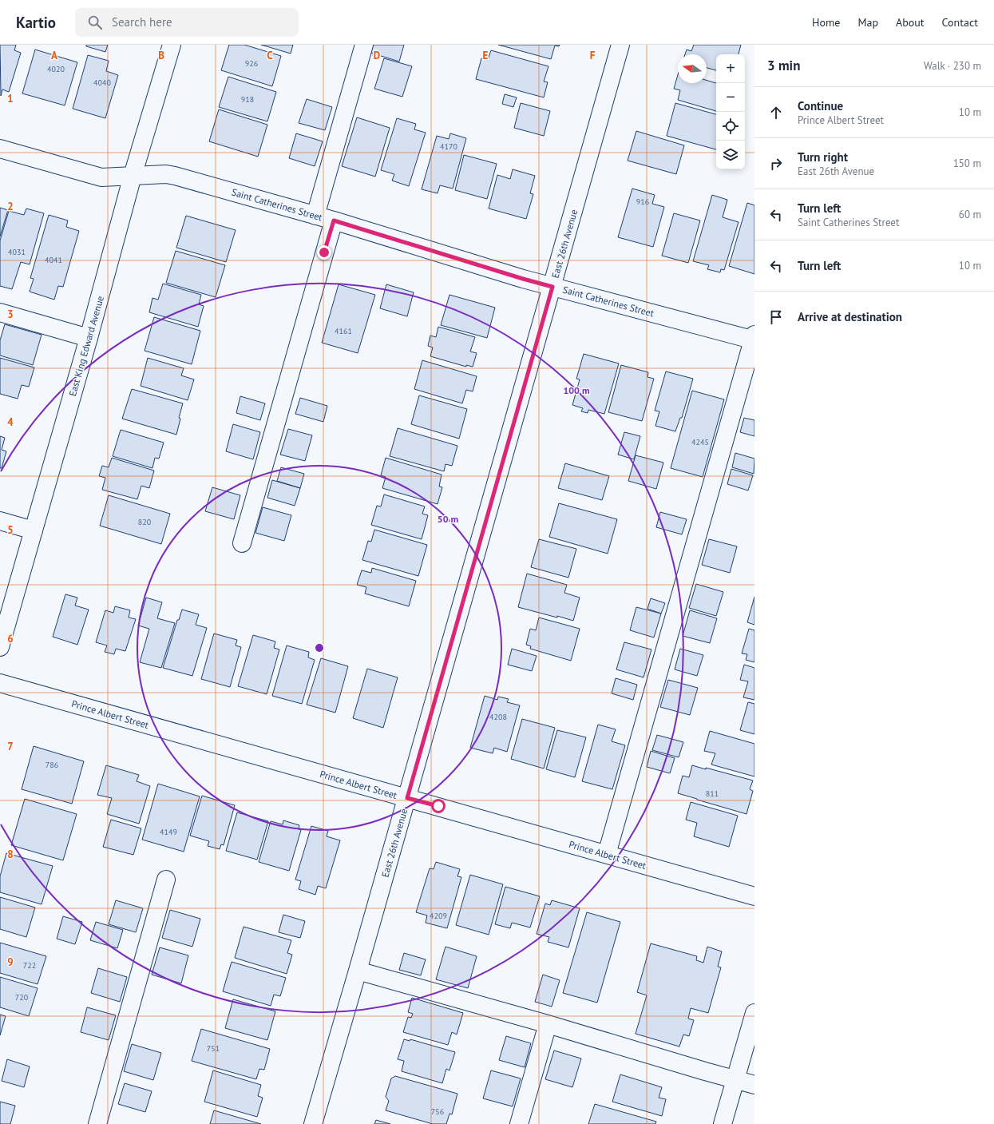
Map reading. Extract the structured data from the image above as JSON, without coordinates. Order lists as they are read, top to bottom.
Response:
{
  "streets": {
    "street": [
      "Saint Catherines Street",
      "East 26th Avenue",
      "East King Edward Avenue",
      "Prince Albert Street"
    ]
  },
  "crossings": [
    ["Saint Catherines Street", "East 26th Avenue"],
    ["Saint Catherines Street", "East King Edward Avenue"],
    ["East 26th Avenue", "Prince Albert Street"]
  ],
  "house_numbers": [
    "926",
    "4020",
    "4040",
    "918",
    "4170",
    "916",
    "4031",
    "4041",
    "4161",
    "4245",
    "820",
    "4208",
    "786",
    "811",
    "4149",
    "4209",
    "722",
    "720",
    "751",
    "756"
  ],
  "north": "left",
  "page": {
    "header": "Kartio",
    "search": "Search here",
    "nav": [
      "Home",
      "Map",
      "About",
      "Contact"
    ],
    "heading": ["3 min", "Walk · 230 m"],
    "map_buttons": ["+", "−"],
    "list": [
      ["Continue", "Prince Albert Street", "10 m"],
      ["Turn right", "East 26th Avenue", "150 m"],
      ["Turn left", "Saint Catherines Street", "60 m"],
      ["Turn left", "10 m"],
      "Arrive at destination"
    ]
  },
  "grid": {
    "columns": [
      "A",
      "B",
      "C",
      "D",
      "E",
      "F"
    ],
    "rows": [
      "1",
      "2",
      "3",
      "4",
      "5",
      "6",
      "7",
      "8",
      "9"
    ]
  },
  "rings": ["100 m", "50 m"]
}
